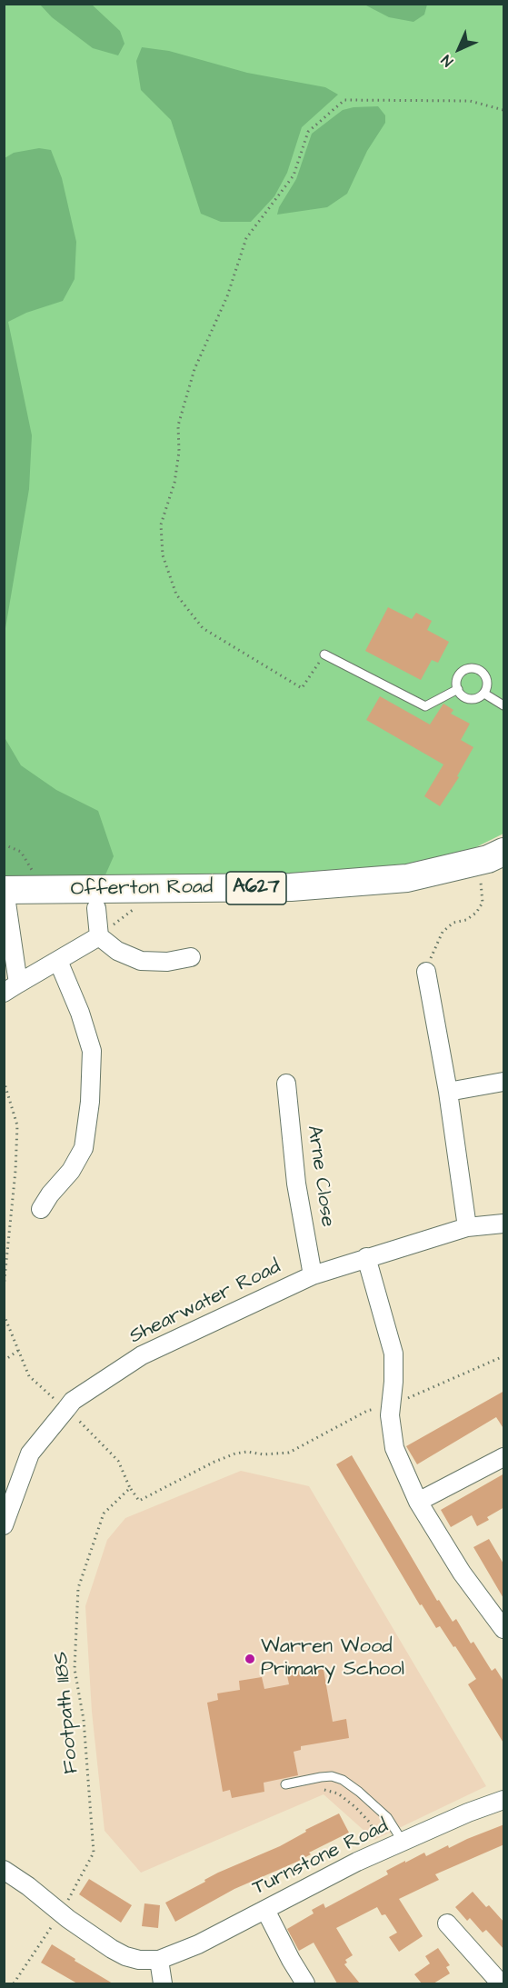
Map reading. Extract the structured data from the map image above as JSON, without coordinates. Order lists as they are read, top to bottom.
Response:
{
  "streets": {
    "main road": ["A627", "Offerton Road"],
    "street": ["Arne Close", "Shearwater Road", "Turnstone Road"],
    "path": ["Footpath 118S"]
  },
  "crossings": [
    ["Arne Close", "Shearwater Road"],
    ["Footpath 118S", "Turnstone Road"]
  ],
  "places": ["Warren Wood Primary School"],
  "north": "bottom left"
}
